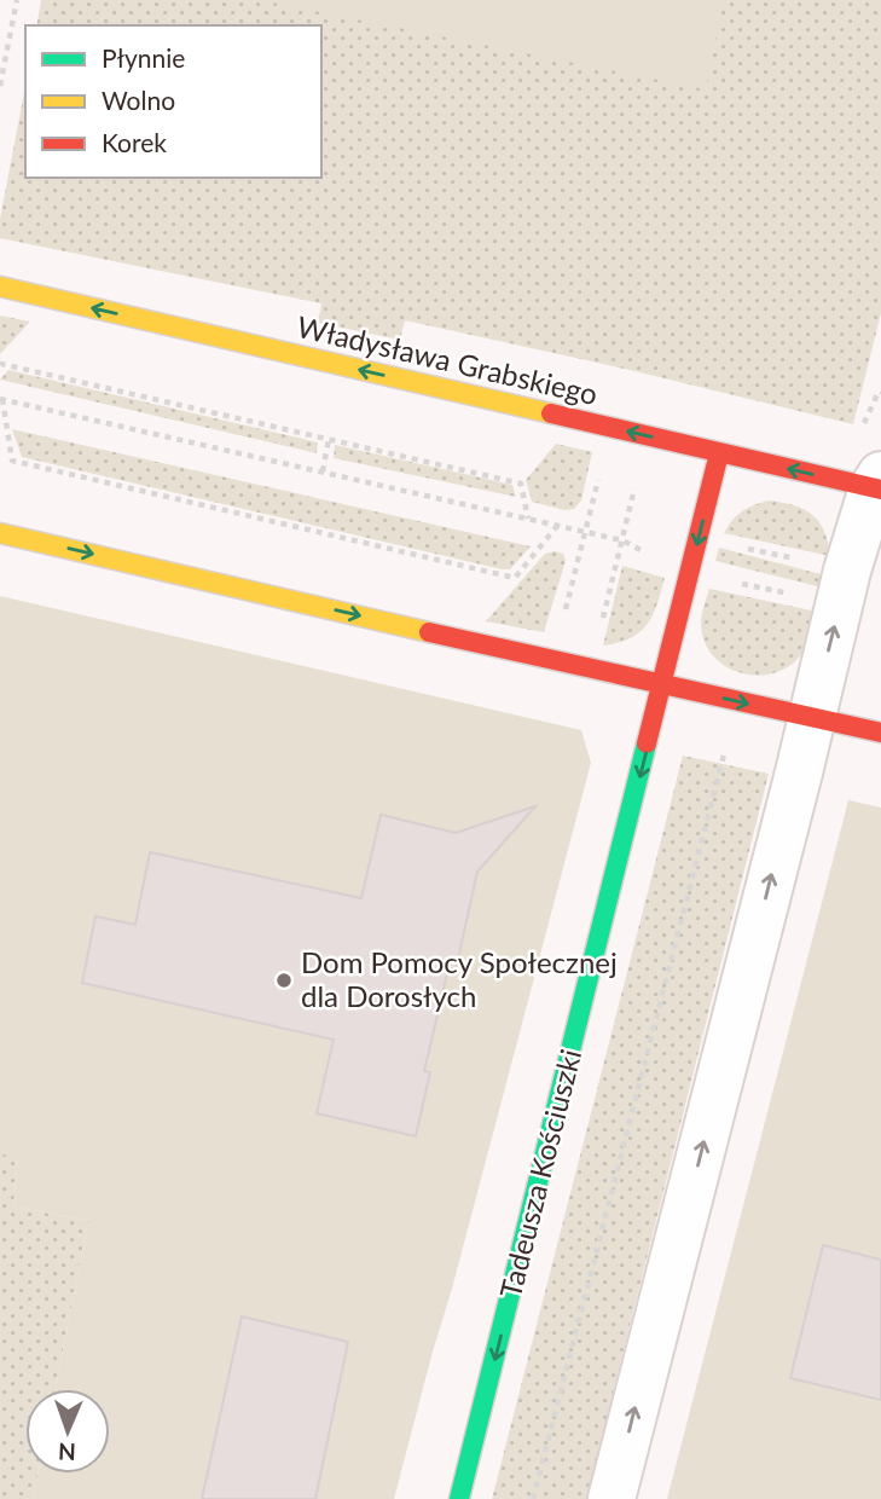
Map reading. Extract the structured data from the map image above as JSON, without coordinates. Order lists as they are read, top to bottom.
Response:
{
  "streets": {
    "street": ["Władysława Grabskiego", "Tadeusza Kościuszki"]
  },
  "crossings": [
    ["Władysława Grabskiego", "Tadeusza Kościuszki"]
  ],
  "one_way": ["Władysława Grabskiego"],
  "places": ["Dom Pomocy Społecznej dla Dorosłych"],
  "legend": ["Płynnie", "Wolno", "Korek"],
  "north": "bottom"
}
